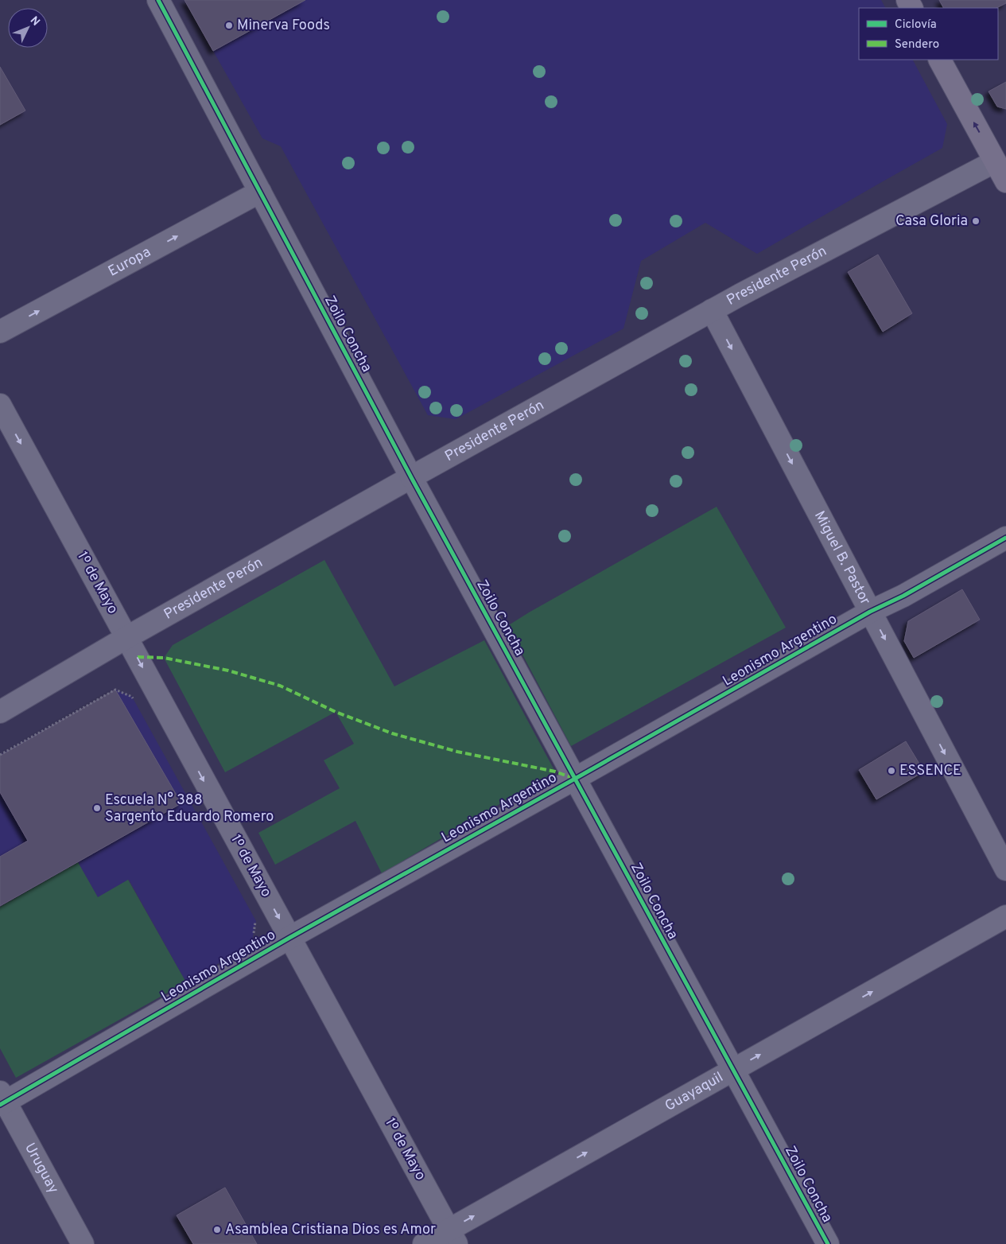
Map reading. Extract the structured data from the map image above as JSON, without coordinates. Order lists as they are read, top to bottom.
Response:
{
  "streets": {
    "street": [
      "Europa",
      "Presidente Perón",
      "Zoilo Concha",
      "Miguel B. Pastor",
      "1º de Mayo",
      "Leonismo Argentino",
      "Guayaquil",
      "Uruguay"
    ]
  },
  "crossings": [
    ["Europa", "Zoilo Concha"],
    ["Presidente Perón", "Zoilo Concha"],
    ["Presidente Perón", "Miguel B. Pastor"],
    ["Presidente Perón", "1º de Mayo"],
    ["Zoilo Concha", "Leonismo Argentino"],
    ["Zoilo Concha", "Guayaquil"],
    ["Miguel B. Pastor", "Leonismo Argentino"],
    ["1º de Mayo", "Leonismo Argentino"],
    ["1º de Mayo", "Guayaquil"],
    ["Leonismo Argentino", "Uruguay"]
  ],
  "one_way": [
    "Europa",
    "Miguel B. Pastor",
    "1º de Mayo",
    "Guayaquil"
  ],
  "places": [
    "Minerva Foods",
    "Casa Gloria",
    "ESSENCE",
    "Escuela N° 388 Sargento Eduardo Romero",
    "Asamblea Cristiana Dios es Amor"
  ],
  "legend": ["Ciclovía", "Sendero"],
  "north": "top right"
}
